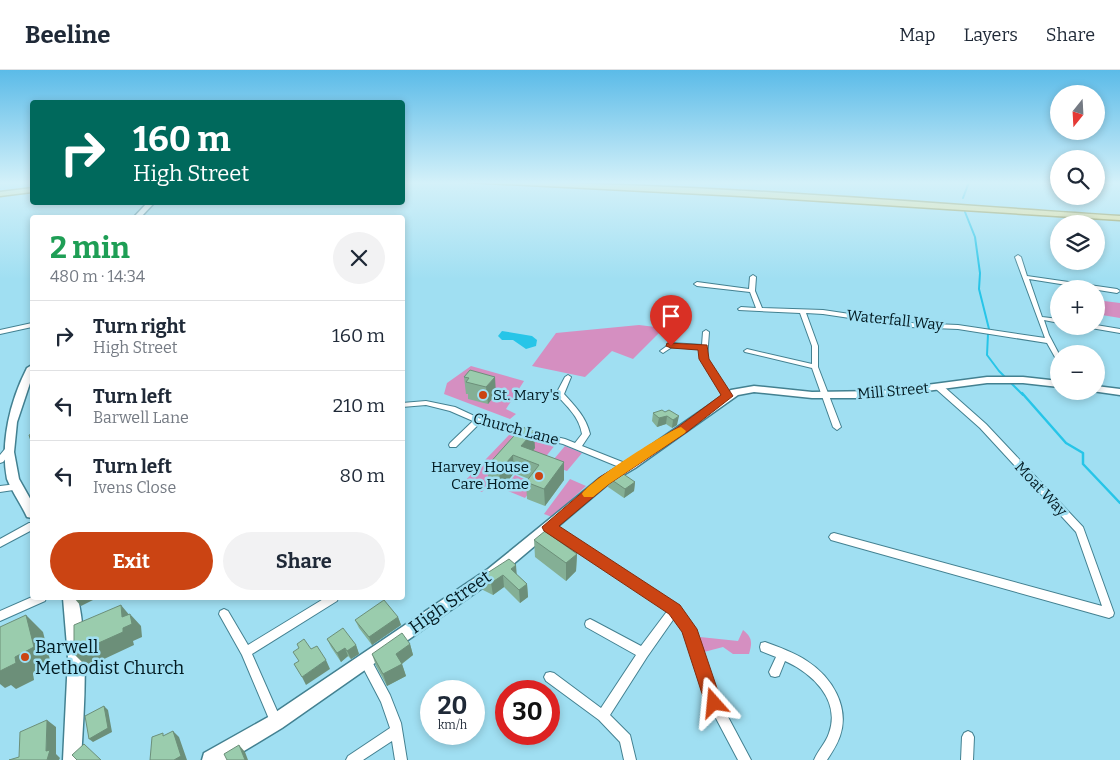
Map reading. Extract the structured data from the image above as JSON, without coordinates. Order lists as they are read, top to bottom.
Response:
{
  "streets": {
    "street": [
      "Waterfall Way",
      "Mill Street",
      "Church Lane",
      "Moat Way",
      "High Street"
    ]
  },
  "crossings": [
    ["Mill Street", "Moat Way"],
    ["Mill Street", "High Street"],
    ["Church Lane", "High Street"]
  ],
  "places": ["St. Mary's", "Harvey House Care Home", "Barwell Methodist Church"],
  "north": "bottom",
  "page": {
    "header": "Beeline",
    "nav": ["Map", "Layers", "Share"],
    "map_buttons": ["+", "−"],
    "turn": ["160 m", "High Street"],
    "heading": ["2 min", "480 m · 14:34"],
    "list": [
      {
        "name": "Turn right",
        "note": "High Street",
        "value": "160 m"
      },
      {
        "name": "Turn left",
        "note": "Barwell Lane",
        "value": "210 m"
      },
      {
        "name": "Turn left",
        "note": "Ivens Close",
        "value": "80 m"
      }
    ],
    "buttons": ["Exit", "Share"],
    "speed": "20 km/h",
    "limit": "30"
  }
}
